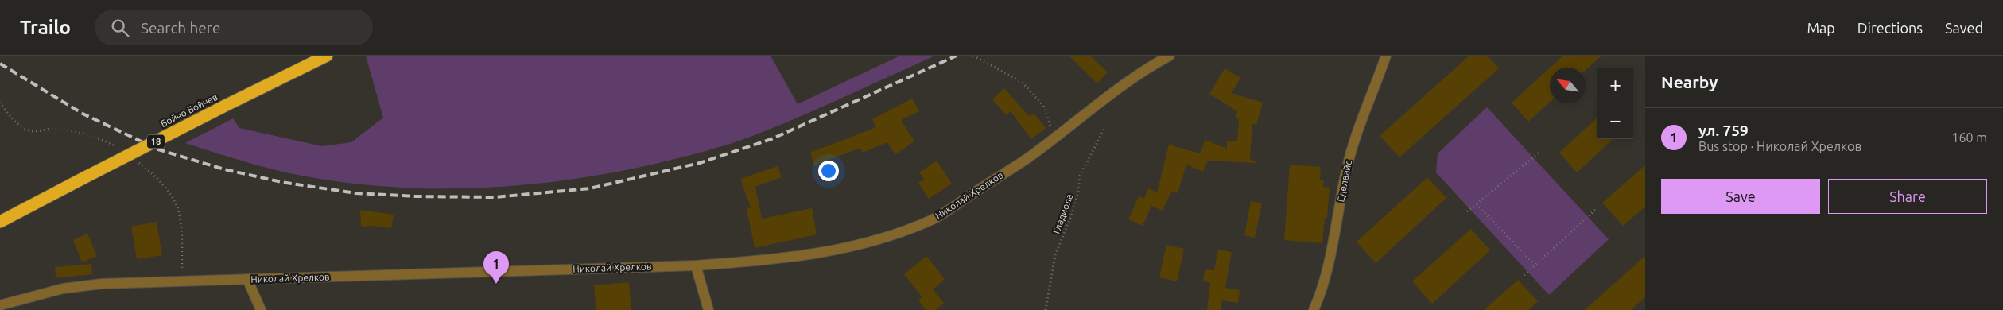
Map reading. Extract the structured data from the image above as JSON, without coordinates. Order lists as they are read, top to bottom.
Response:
{
  "streets": {
    "highway": ["Бойчо Бойчев", "18"],
    "street": ["Еделвайс", "Николай Хрелков"],
    "path": ["Гладиола"]
  },
  "north": "top left",
  "page": {
    "header": "Trailo",
    "search": "Search here",
    "nav": ["Map", "Directions", "Saved"],
    "heading": "Nearby",
    "map_buttons": ["+", "−"],
    "list": [
      {
        "mark": "1",
        "name": "ул. 759",
        "note": "Bus stop · Николай Хрелков",
        "value": "160 m"
      }
    ],
    "buttons": ["Save", "Share"],
    "pins": "1"
  }
}
